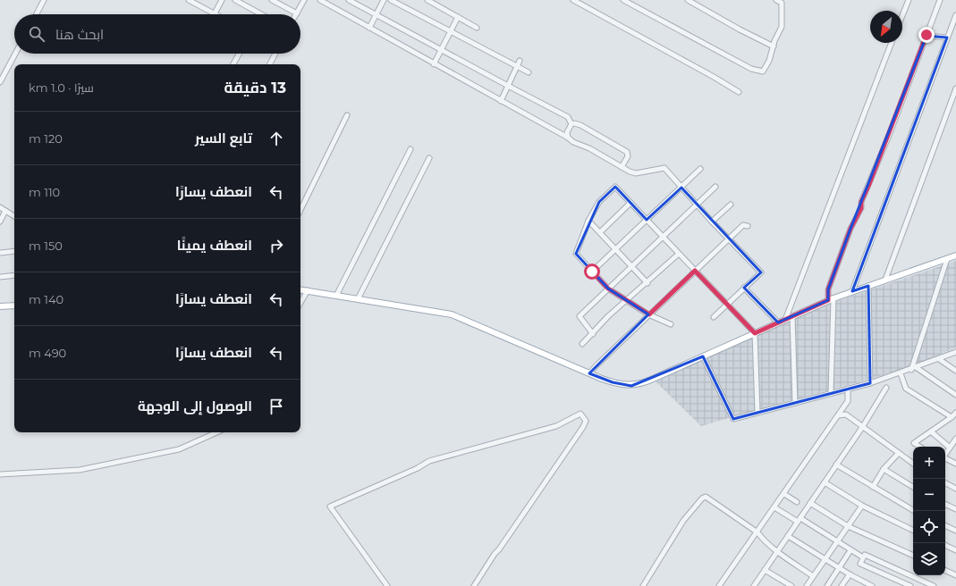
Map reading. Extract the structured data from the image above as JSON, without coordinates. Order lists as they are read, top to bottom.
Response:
{
  "north": "bottom left",
  "page": {
    "search": "ابحث هنا",
    "heading": ["13 دقيقة", "سيرًا · 1.0 km"],
    "list": [
      ["تابع السير", "120 m"],
      ["انعطف يسارًا", "110 m"],
      ["انعطف يمينًا", "150 m"],
      ["انعطف يسارًا", "140 m"],
      ["انعطف يسارًا", "490 m"],
      "الوصول إلى الوجهة"
    ],
    "map_buttons": ["+", "−"]
  }
}
